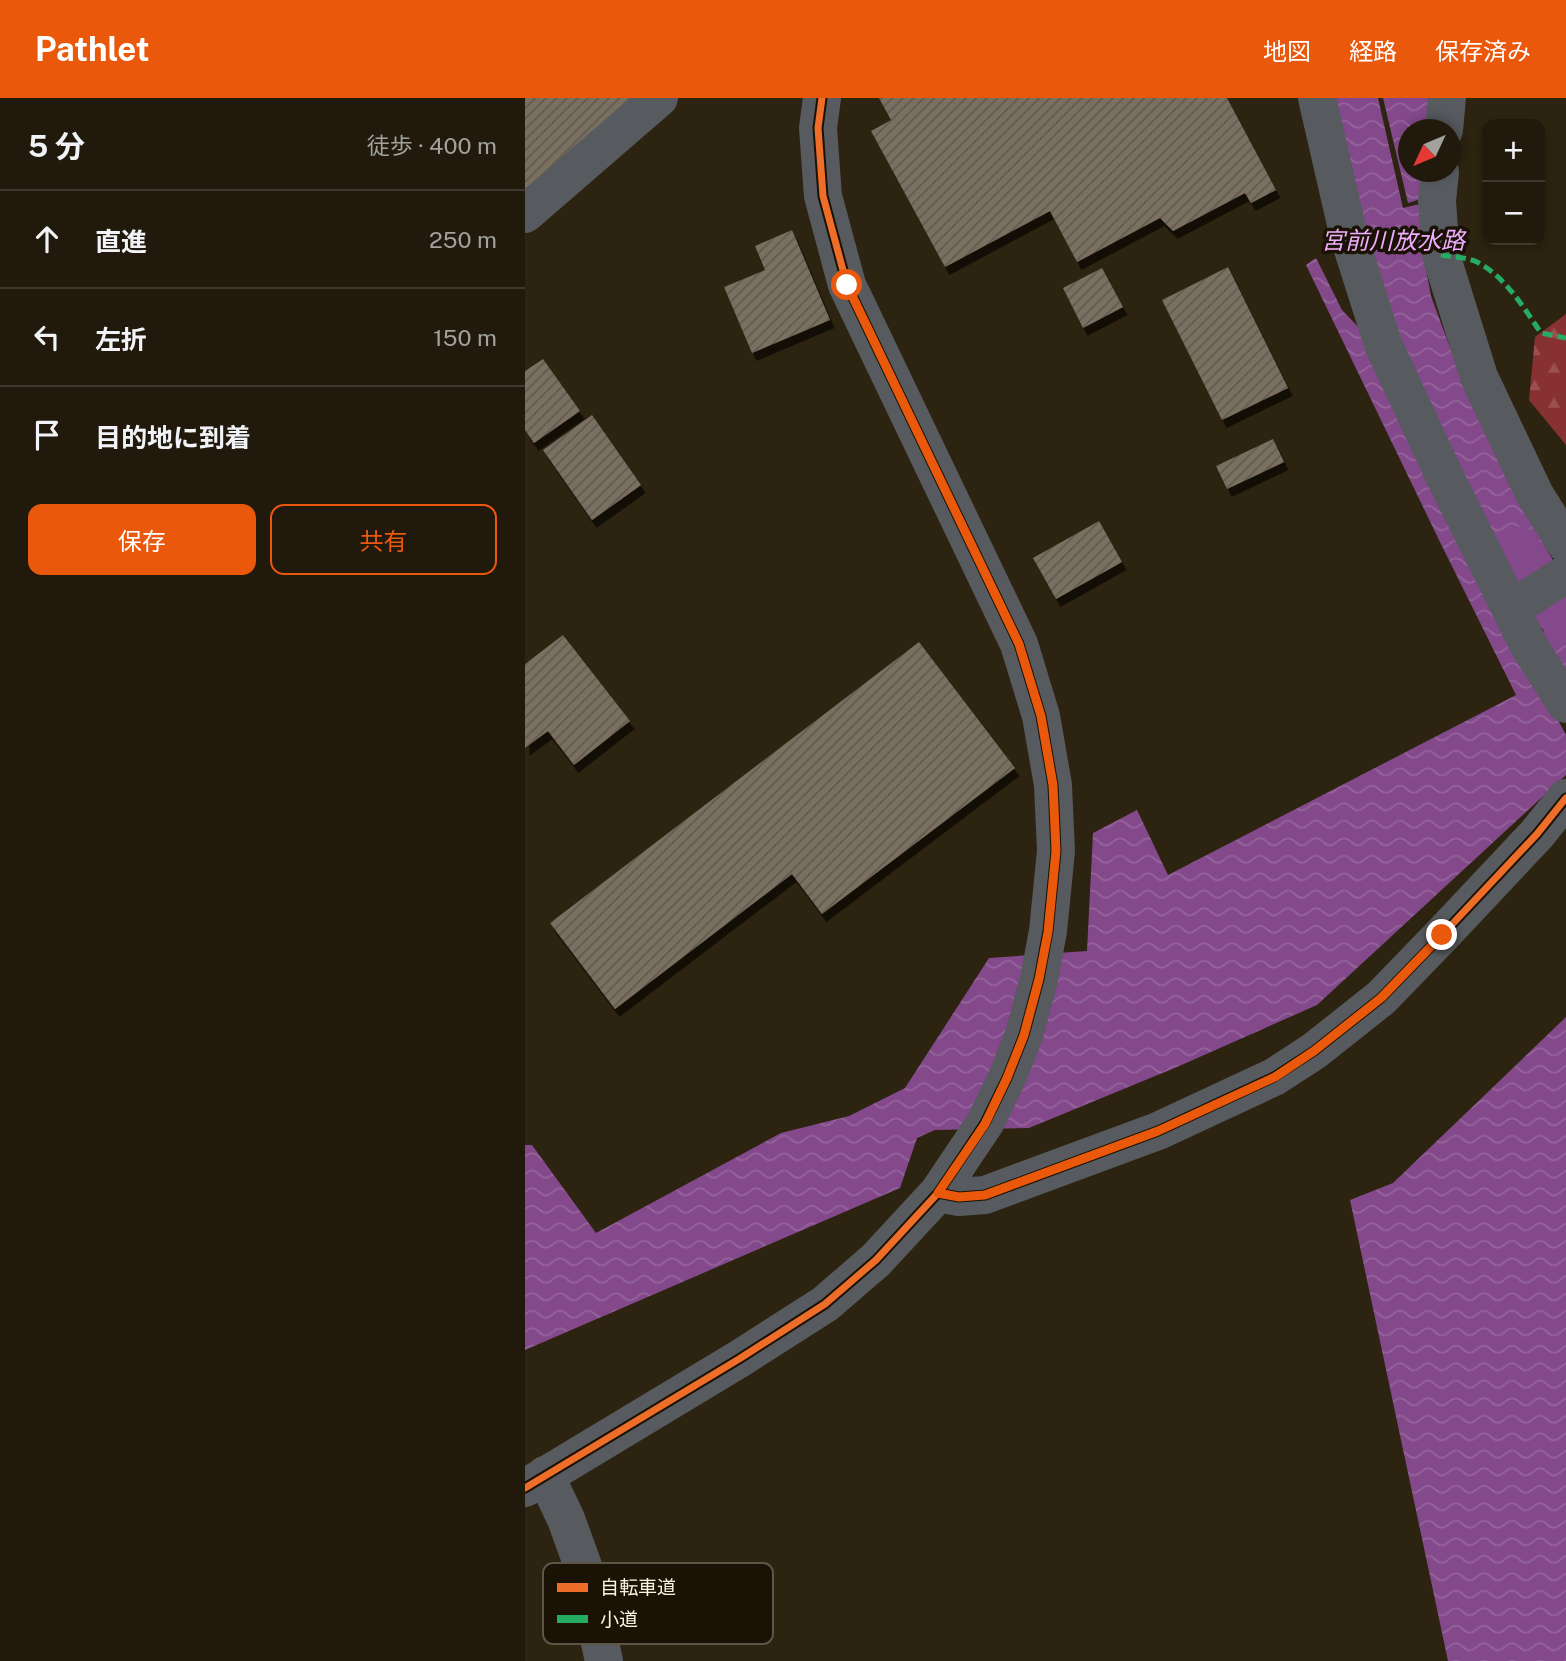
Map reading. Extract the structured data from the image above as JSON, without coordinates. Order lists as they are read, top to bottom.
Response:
{
  "water": ["宮前川放水路"],
  "legend": ["自転車道", "小道"],
  "north": "bottom left",
  "page": {
    "header": "Pathlet",
    "nav": ["地図", "経路", "保存済み"],
    "heading": ["5 分", "徒歩 · 400 m"],
    "map_buttons": ["+", "−"],
    "list": [
      ["直進", "250 m"],
      ["左折", "150 m"],
      "目的地に到着"
    ],
    "buttons": ["保存", "共有"]
  }
}
